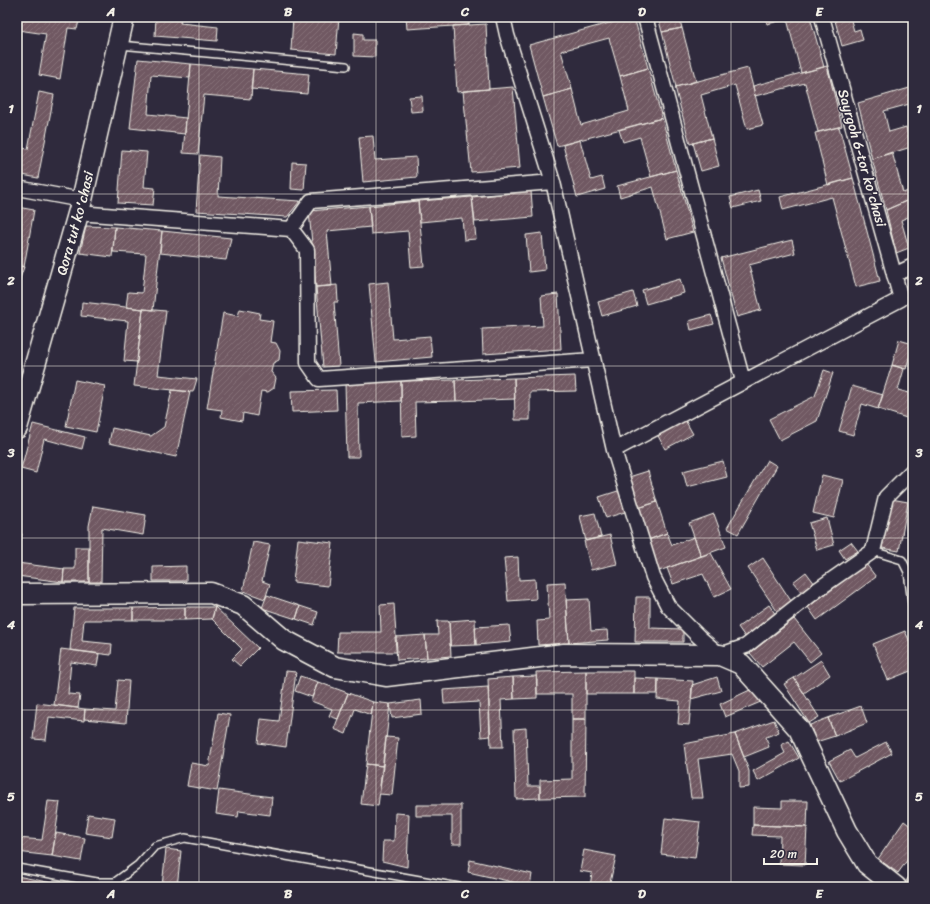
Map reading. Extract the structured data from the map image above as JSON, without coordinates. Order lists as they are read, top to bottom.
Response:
{
  "streets": {
    "street": ["Sayrgoh 6-tor ko'chasi", "Qora tut ko'chasi"]
  },
  "scale_bar": "20 m",
  "grid": {
    "columns": [
      "A",
      "B",
      "C",
      "D",
      "E"
    ],
    "rows": [
      "1",
      "2",
      "3",
      "4",
      "5"
    ]
  }
}
